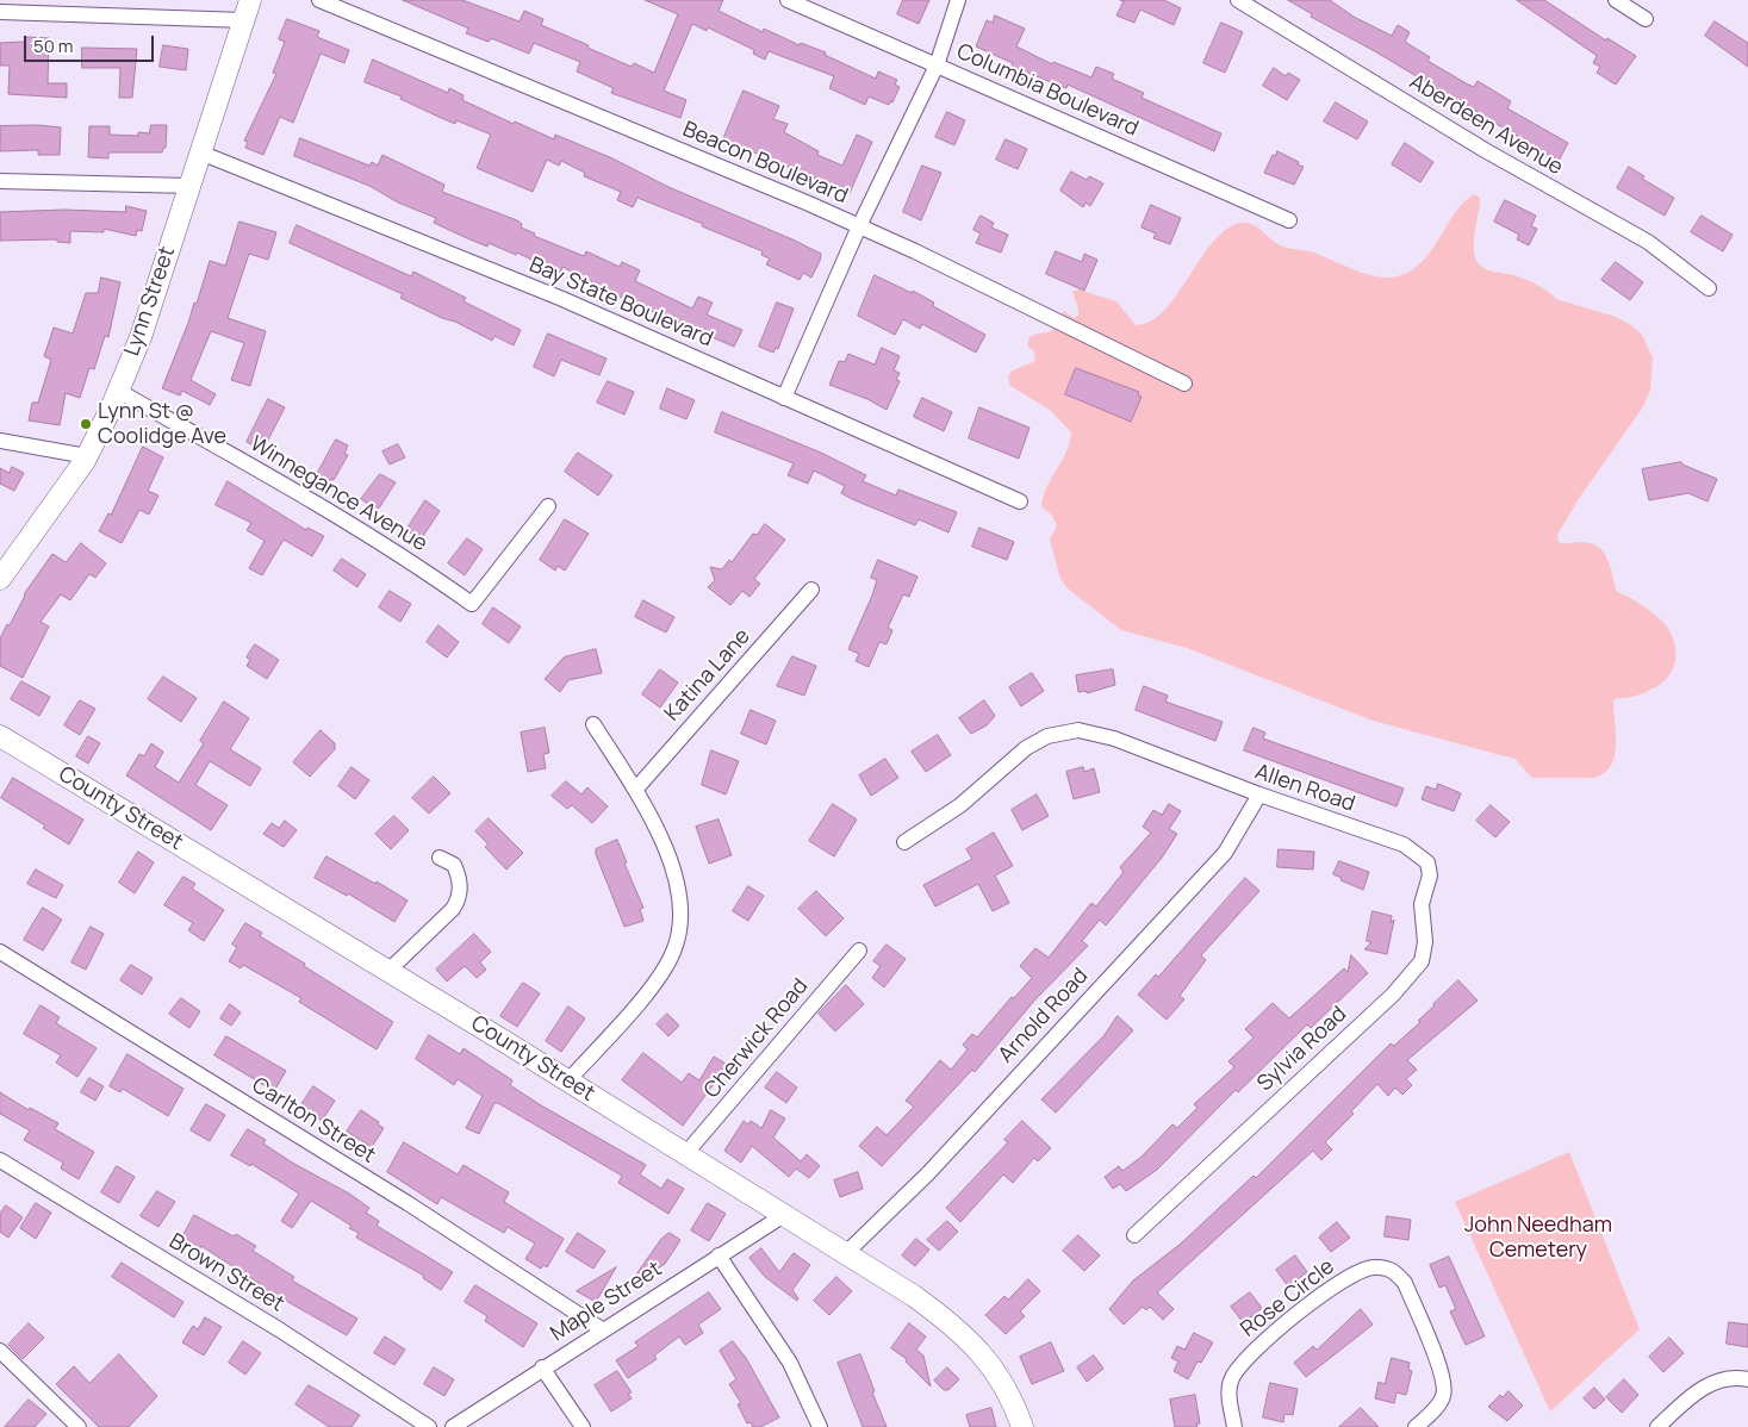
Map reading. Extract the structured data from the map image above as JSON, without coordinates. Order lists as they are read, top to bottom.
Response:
{
  "streets": {
    "main road": ["Lynn Street", "County Street"],
    "street": [
      "Columbia Boulevard",
      "Aberdeen Avenue",
      "Beacon Boulevard",
      "Bay State Boulevard",
      "Winnegance Avenue",
      "Katina Lane",
      "Allen Road",
      "Arnold Road",
      "Cherwick Road",
      "Sylvia Road",
      "Carlton Street",
      "Brown Street",
      "Rose Circle",
      "Maple Street"
    ]
  },
  "crossings": [
    ["Lynn Street", "Bay State Boulevard"],
    ["Lynn Street", "Winnegance Avenue"],
    ["Allen Road", "Arnold Road"],
    ["Allen Road", "Sylvia Road"],
    ["County Street", "Arnold Road"],
    ["County Street", "Cherwick Road"],
    ["County Street", "Maple Street"],
    ["Carlton Street", "Maple Street"]
  ],
  "parks": ["John Needham Cemetery"],
  "places": ["Lynn St @ Coolidge Ave"],
  "scale_bar": "50 m"
}
